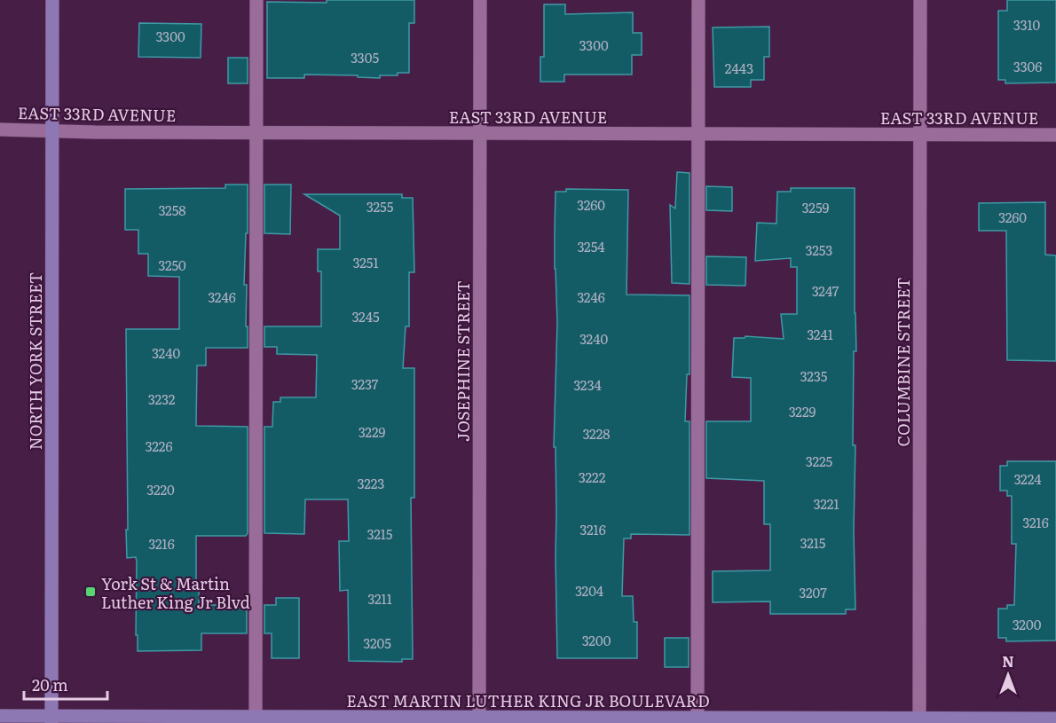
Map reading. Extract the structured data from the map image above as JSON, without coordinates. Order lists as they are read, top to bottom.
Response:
{
  "streets": {
    "main road": ["NORTH YORK STREET", "EAST MARTIN LUTHER KING JR BOULEVARD"],
    "street": ["EAST 33RD AVENUE", "JOSEPHINE STREET", "COLUMBINE STREET"]
  },
  "crossings": [
    ["EAST 33RD AVENUE", "NORTH YORK STREET"],
    ["EAST 33RD AVENUE", "JOSEPHINE STREET"],
    ["EAST 33RD AVENUE", "COLUMBINE STREET"],
    ["NORTH YORK STREET", "EAST MARTIN LUTHER KING JR BOULEVARD"],
    ["JOSEPHINE STREET", "EAST MARTIN LUTHER KING JR BOULEVARD"],
    ["COLUMBINE STREET", "EAST MARTIN LUTHER KING JR BOULEVARD"]
  ],
  "places": {
    "transit": ["York St & Martin Luther King Jr Blvd"]
  },
  "house_numbers": [
    "3310",
    "3300",
    "3300",
    "3305",
    "3306",
    "2443",
    "3260",
    "3255",
    "3259",
    "3258",
    "3260",
    "3254",
    "3253",
    "3251",
    "3250",
    "3247",
    "3246",
    "3246",
    "3245",
    "3241",
    "3240",
    "3240",
    "3235",
    "3237",
    "3234",
    "3232",
    "3229",
    "3229",
    "3228",
    "3226",
    "3225",
    "3222",
    "3224",
    "3223",
    "3220",
    "3221",
    "3216",
    "3216",
    "3215",
    "3215",
    "3216",
    "3204",
    "3207",
    "3211",
    "3200",
    "3200",
    "3205"
  ],
  "scale_bar": "20 m",
  "north": "top"
}
